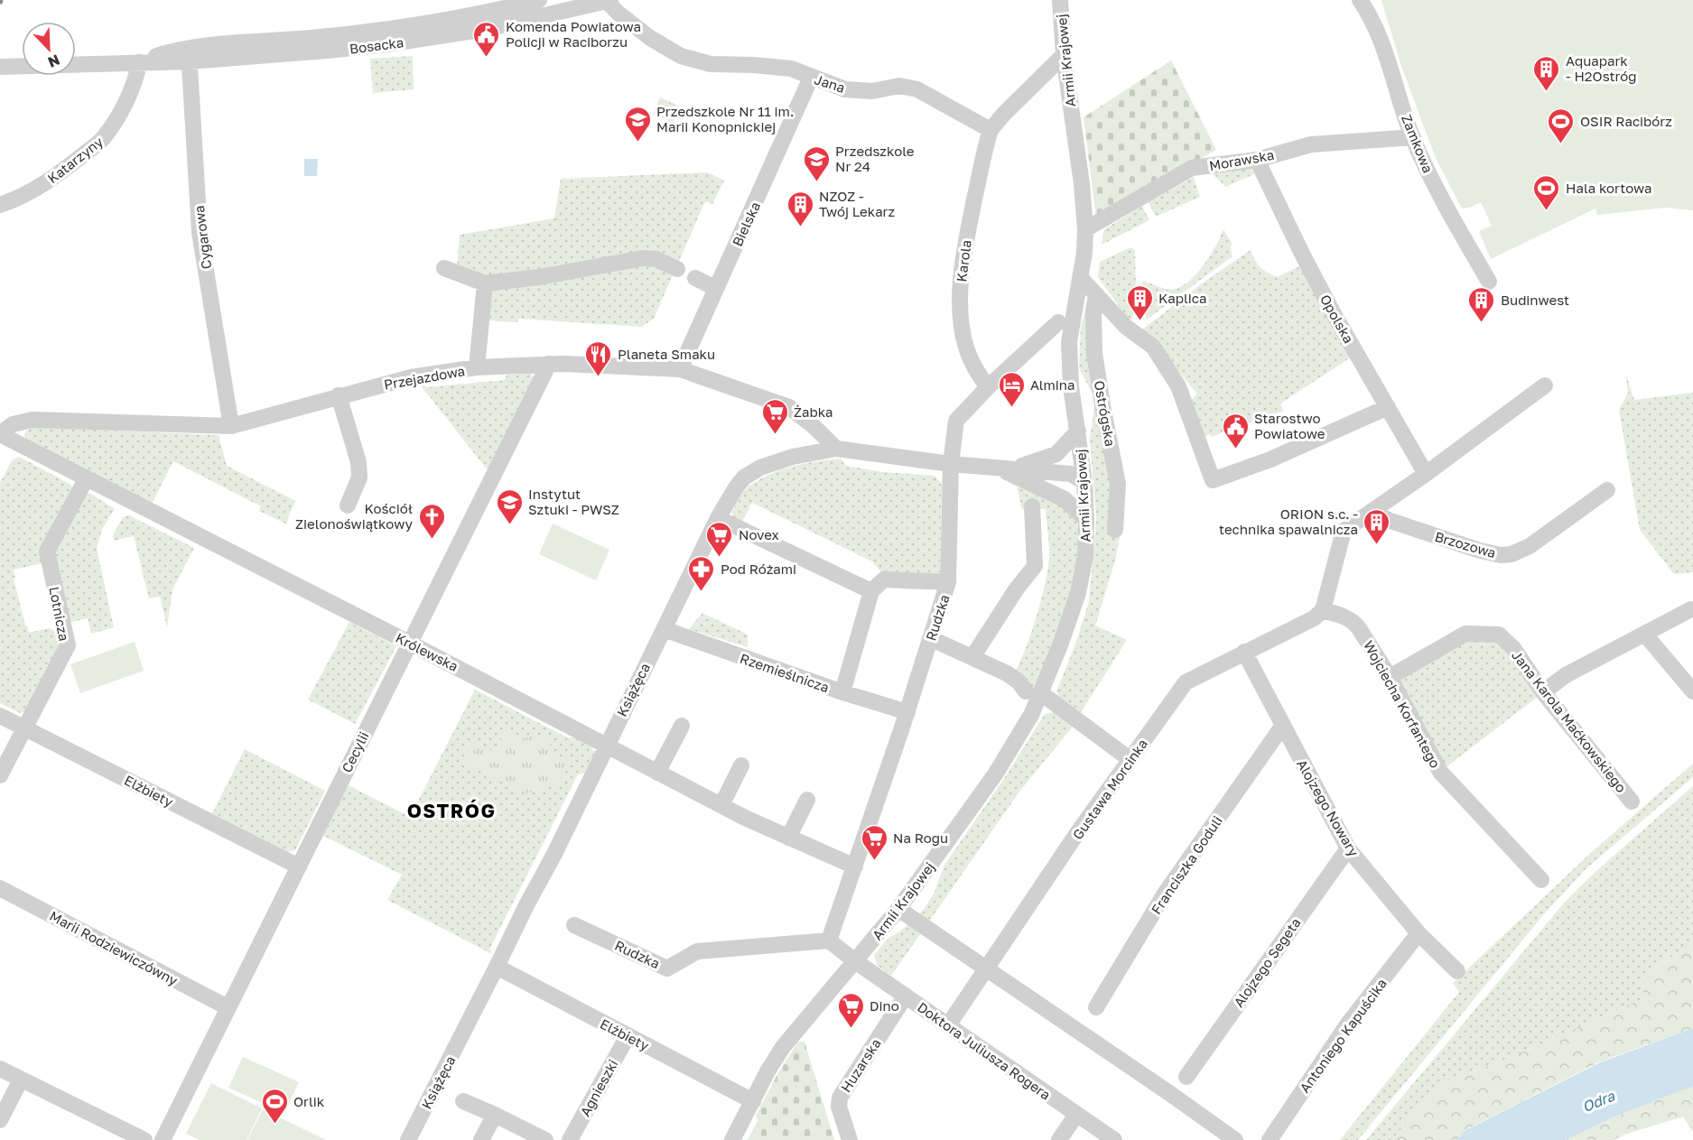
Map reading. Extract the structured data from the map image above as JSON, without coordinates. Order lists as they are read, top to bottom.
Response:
{
  "streets": {
    "street": [
      "Bosacka",
      "Armii Krajowej",
      "Jana",
      "Zamkowa",
      "Katarzyny",
      "Morawska",
      "Bielska",
      "Cygarowa",
      "Karola",
      "Opolska",
      "Przejazdowa",
      "Ostrógska",
      "Brzozowa",
      "Lotnicza",
      "Rudzka",
      "Królewska",
      "Rzemieślnicza",
      "Książęca",
      "Wojciecha Korfantego",
      "Jana Karola Maćkowskiego",
      "Cecylii",
      "Gustawa Morcinka",
      "Elżbiety",
      "Alojzego Nowary",
      "Franciszka Goduli",
      "Marii Rodziewiczówny",
      "Alojzego Segeta",
      "Antoniego Kapuścika",
      "Doktora Juliusza Rogera",
      "Huzarska",
      "Agnieszki"
    ]
  },
  "crossings": [
    ["Bosacka", "Jana"],
    ["Bosacka", "Katarzyny"],
    ["Bosacka", "Cygarowa"],
    ["Armii Krajowej", "Morawska"],
    ["Armii Krajowej", "Książęca"],
    ["Armii Krajowej", "Doktora Juliusza Rogera"],
    ["Jana", "Bielska"],
    ["Jana", "Karola"],
    ["Zamkowa", "Morawska"],
    ["Morawska", "Opolska"],
    ["Bielska", "Przejazdowa"],
    ["Cygarowa", "Przejazdowa"],
    ["Karola", "Rudzka"],
    ["Przejazdowa", "Królewska"],
    ["Przejazdowa", "Książęca"],
    ["Przejazdowa", "Cecylii"],
    ["Lotnicza", "Królewska"],
    ["Lotnicza", "Elżbiety"],
    ["Rudzka", "Królewska"],
    ["Rudzka", "Rzemieślnicza"],
    ["Rudzka", "Książęca"],
    ["Królewska", "Książęca"],
    ["Królewska", "Cecylii"],
    ["Rzemieślnicza", "Książęca"],
    ["Książęca", "Elżbiety"],
    ["Wojciecha Korfantego", "Jana Karola Maćkowskiego"],
    ["Wojciecha Korfantego", "Gustawa Morcinka"],
    ["Cecylii", "Elżbiety"],
    ["Cecylii", "Marii Rodziewiczówny"],
    ["Gustawa Morcinka", "Alojzego Nowary"],
    ["Gustawa Morcinka", "Doktora Juliusza Rogera"],
    ["Elżbiety", "Agnieszki"],
    ["Alojzego Nowary", "Franciszka Goduli"],
    ["Alojzego Nowary", "Alojzego Segeta"],
    ["Alojzego Nowary", "Antoniego Kapuścika"],
    ["Doktora Juliusza Rogera", "Huzarska"]
  ],
  "districts": ["OSTRÓG"],
  "water": ["Odra"],
  "places": {
    "public building": ["Komenda Powiatowa Policji w Raciborzu", "Starostwo Powiatowe"],
    "building": [
      "Aquapark - H2Ostróg",
      "NZOZ - Twój Lekarz",
      "Kaplica",
      "Budinwest",
      "ORION s.c. - technika spawalnicza"
    ],
    "school or university": ["Przedszkole Nr 11 im. Marii Konopnickiej", "Przedszkole Nr 24", "Instytut Sztuki - PWSZ"],
    "sports": ["OSIR Racibórz", "Hala kortowa", "Orlik"],
    "restaurant": ["Planeta Smaku"],
    "hotel": ["Almina"],
    "supermarket": [
      "Żabka",
      "Novex",
      "Na Rogu",
      "Dino"
    ],
    "church": ["Kościół Zielonoświątkowy"],
    "pharmacy": ["Pod Różami"]
  },
  "north": "bottom right"
}
